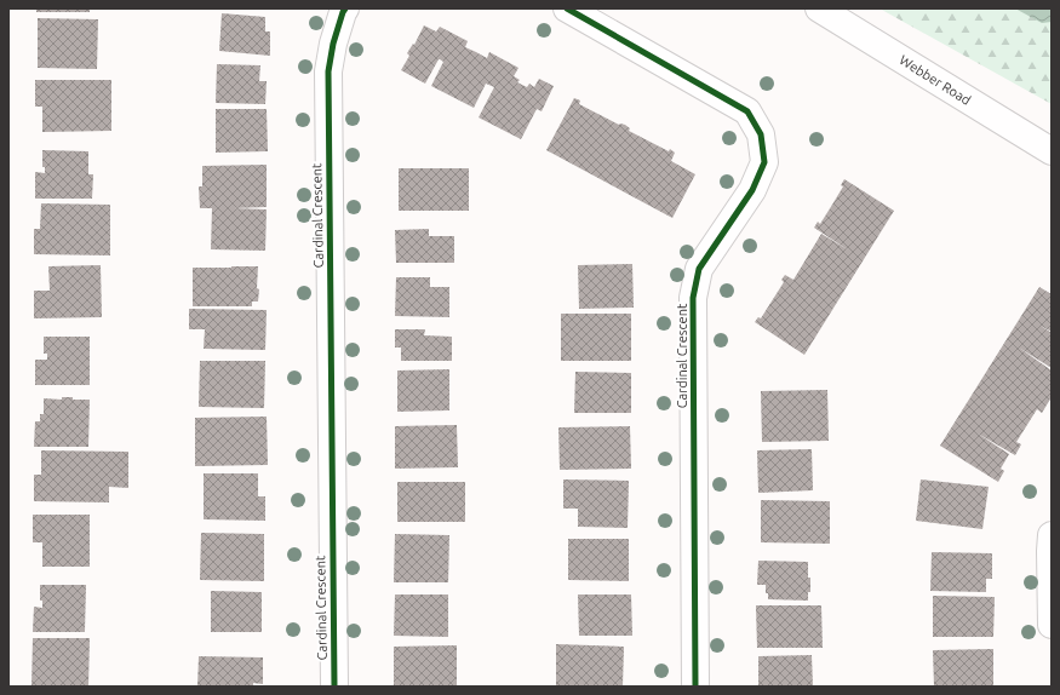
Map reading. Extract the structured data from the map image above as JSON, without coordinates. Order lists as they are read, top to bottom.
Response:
{
  "streets": {
    "street": ["Webber Road", "Cardinal Crescent"]
  }
}
